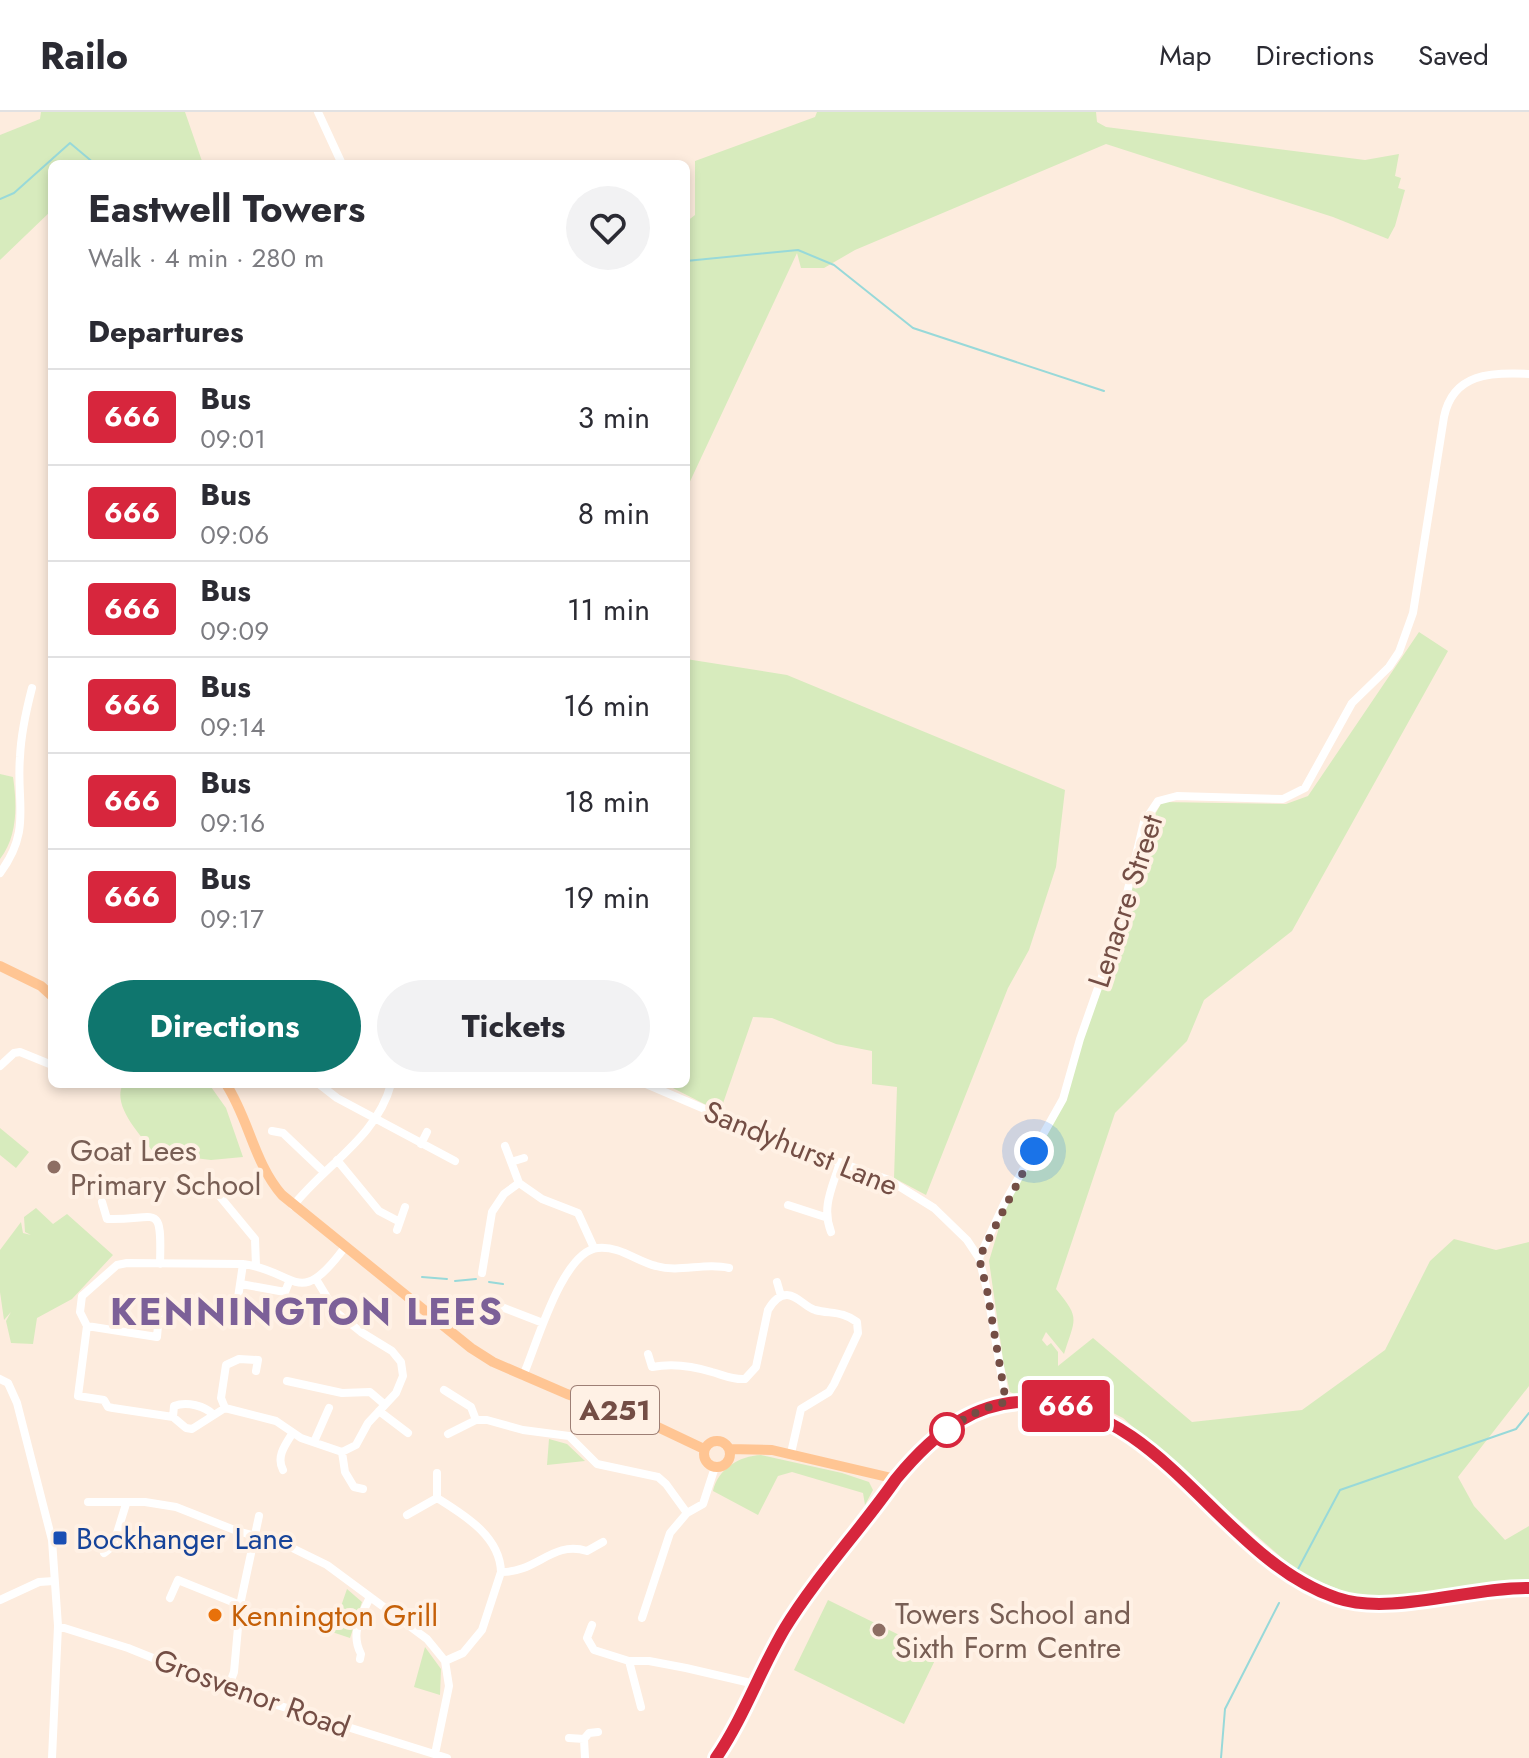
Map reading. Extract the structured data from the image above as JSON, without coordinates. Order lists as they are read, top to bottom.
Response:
{
  "streets": {
    "main road": ["A251"],
    "street": ["Lenacre Street", "Sandyhurst Lane", "Grosvenor Road"]
  },
  "crossings": [
    ["Lenacre Street", "Sandyhurst Lane"]
  ],
  "districts": ["KENNINGTON LEES"],
  "places": {
    "other": ["Goat Lees Primary School", "Kennington Grill", "Towers School and Sixth Form Centre"],
    "transit": ["Bockhanger Lane"]
  },
  "lines": ["bus line 666"],
  "page": {
    "header": "Railo",
    "nav": ["Map", "Directions", "Saved"],
    "on_map": "666",
    "heading": [
      ["Eastwell Towers", "Walk · 4 min · 280 m"],
      "Departures"
    ],
    "list": [
      {
        "mark": "666",
        "name": "Bus",
        "note": "09:01",
        "value": "3 min"
      },
      {
        "mark": "666",
        "name": "Bus",
        "note": "09:06",
        "value": "8 min"
      },
      {
        "mark": "666",
        "name": "Bus",
        "note": "09:09",
        "value": "11 min"
      },
      {
        "mark": "666",
        "name": "Bus",
        "note": "09:14",
        "value": "16 min"
      },
      {
        "mark": "666",
        "name": "Bus",
        "note": "09:16",
        "value": "18 min"
      },
      {
        "mark": "666",
        "name": "Bus",
        "note": "09:17",
        "value": "19 min"
      }
    ],
    "buttons": ["Directions", "Tickets"]
  }
}
